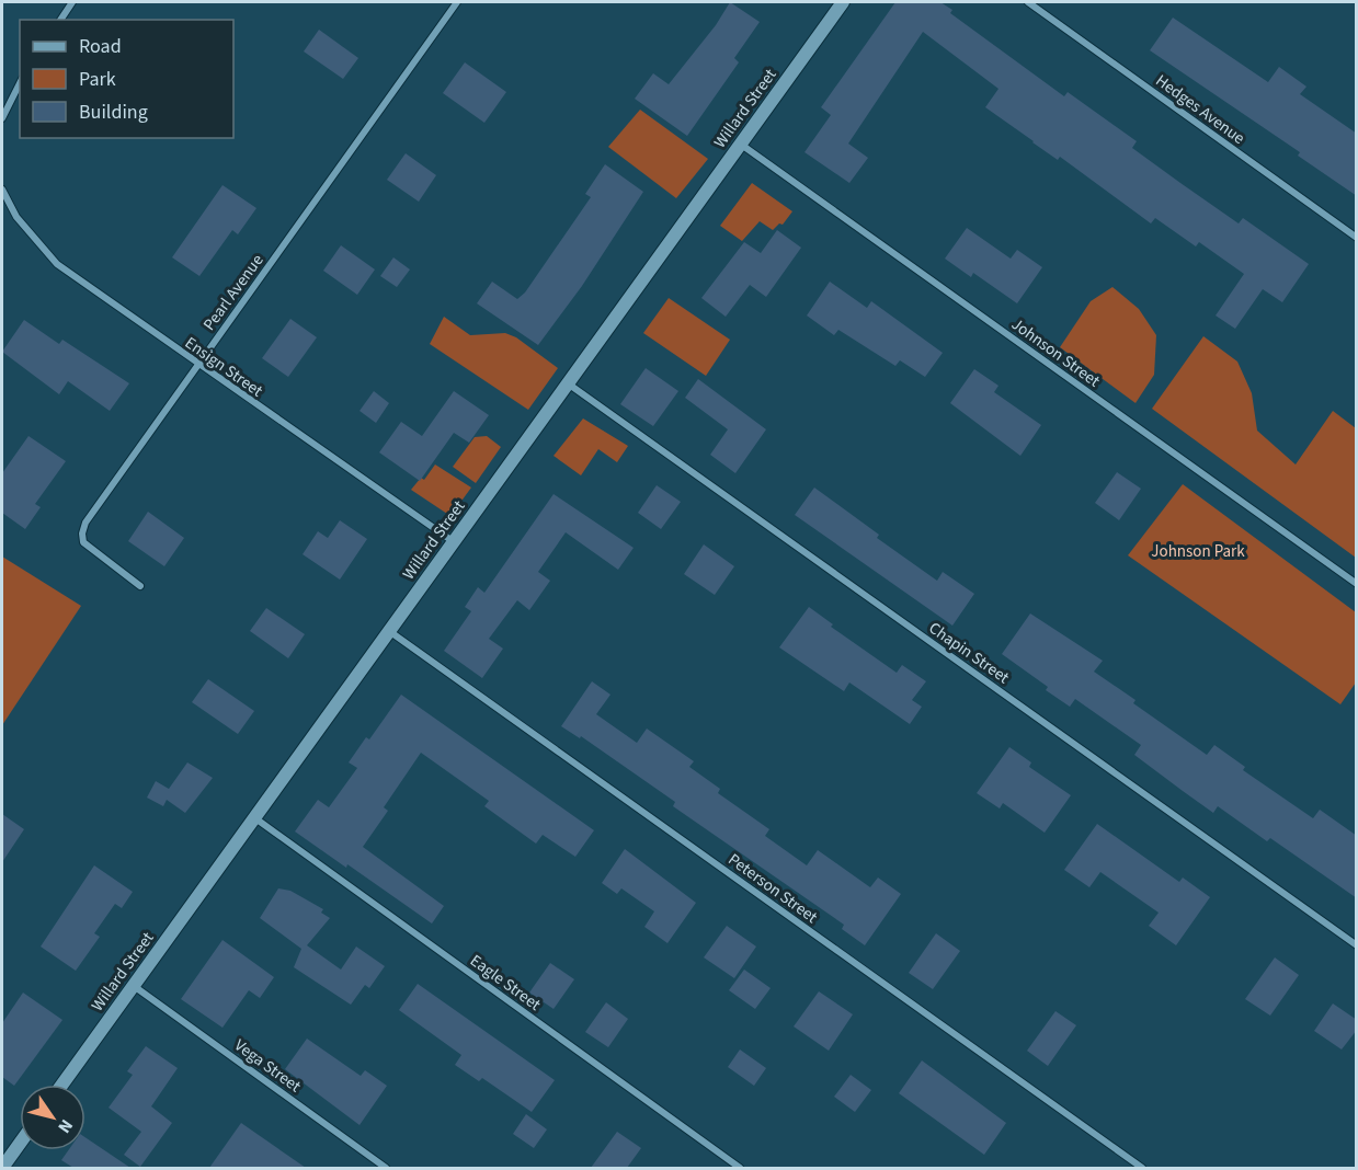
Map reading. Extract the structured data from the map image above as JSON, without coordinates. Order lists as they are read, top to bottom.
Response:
{
  "streets": {
    "street": [
      "Willard Street",
      "Hedges Avenue",
      "Pearl Avenue",
      "Johnson Street",
      "Ensign Street",
      "Chapin Street",
      "Peterson Street",
      "Eagle Street",
      "Vega Street"
    ]
  },
  "crossings": [
    ["Willard Street", "Johnson Street"],
    ["Willard Street", "Ensign Street"],
    ["Willard Street", "Chapin Street"],
    ["Willard Street", "Peterson Street"],
    ["Willard Street", "Eagle Street"],
    ["Willard Street", "Vega Street"],
    ["Pearl Avenue", "Ensign Street"]
  ],
  "parks": ["Johnson Park"],
  "legend": ["Road", "Park", "Building"],
  "north": "bottom right"
}
